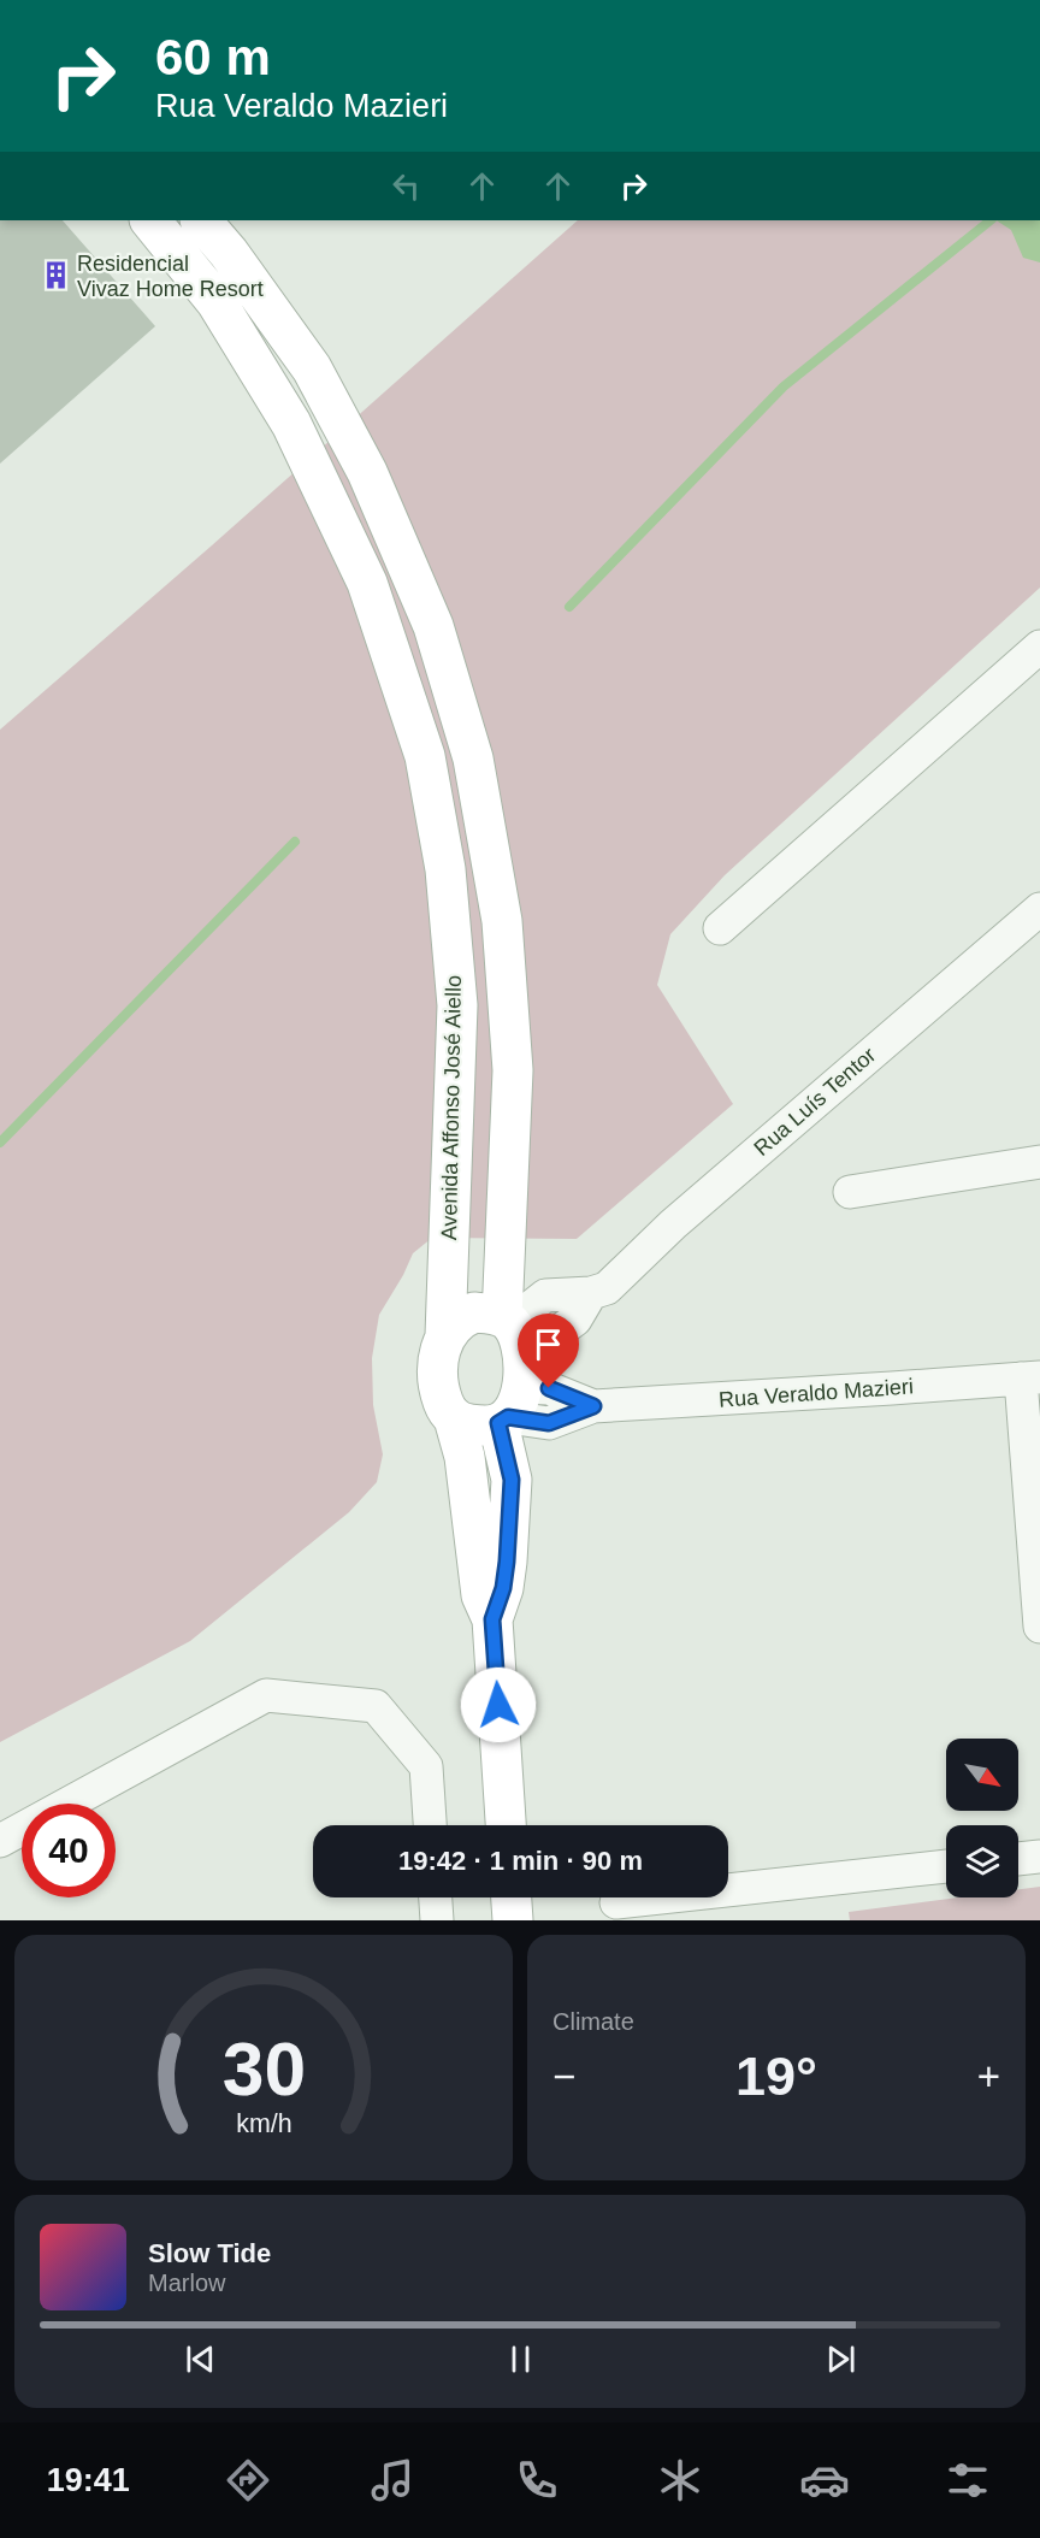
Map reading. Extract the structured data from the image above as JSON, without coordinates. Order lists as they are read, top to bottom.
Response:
{
  "streets": {
    "street": ["Rua Luís Tentor", "Avenida Affonso José Aiello", "Rua Veraldo Mazieri"]
  },
  "crossings": [
    ["Rua Luís Tentor", "Rua Veraldo Mazieri"]
  ],
  "places": {
    "building": ["Residencial Vivaz Home Resort"]
  },
  "north": "bottom right",
  "page": {
    "turn": ["60 m", "Rua Veraldo Mazieri"],
    "limit": "40",
    "trip": "19:42 · 1 min · 90 m",
    "tile": "Climate",
    "heat": ["−", "19°", "+"],
    "song": ["Slow Tide", "Marlow"],
    "tabs": "19:41",
    "gauge": ["30", "km/h"]
  }
}
